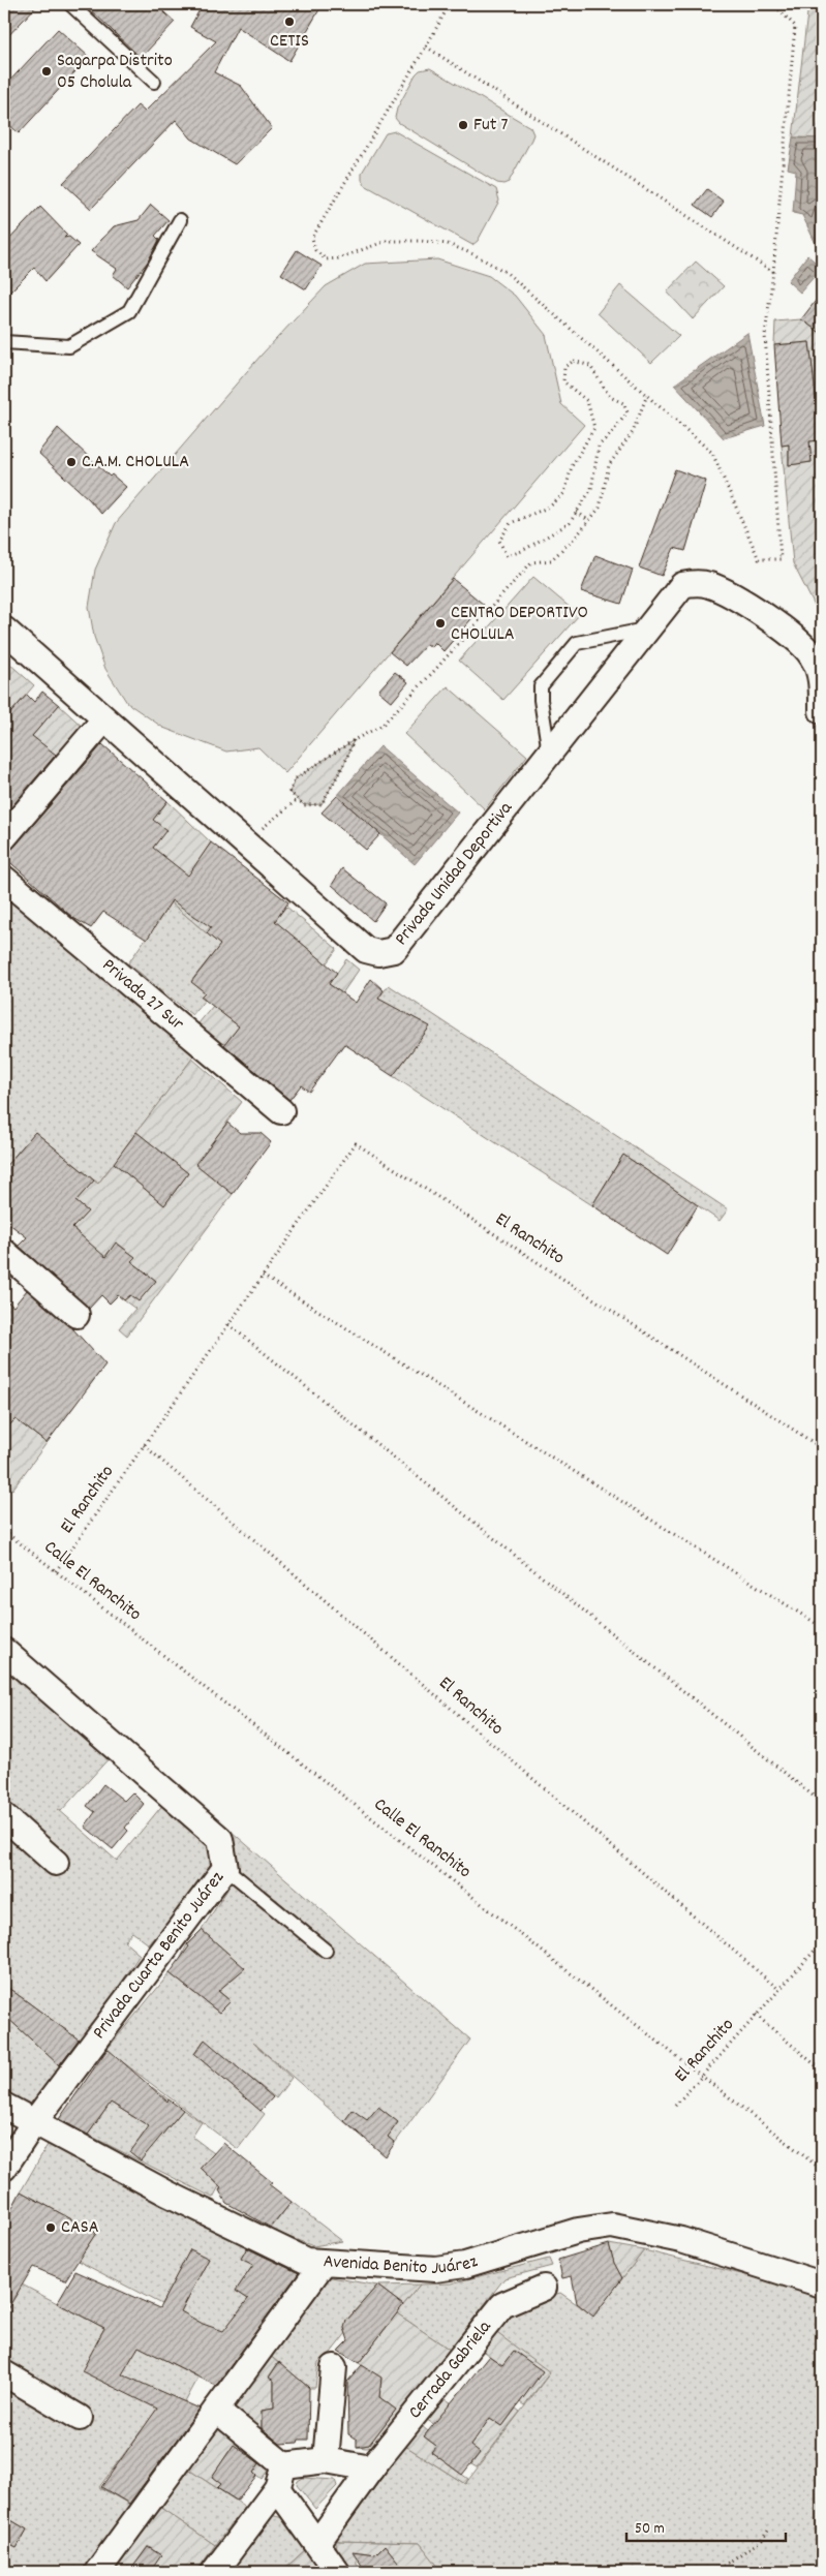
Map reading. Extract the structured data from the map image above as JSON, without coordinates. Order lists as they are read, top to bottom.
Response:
{
  "streets": {
    "street": [
      "Privada Unidad Deportiva",
      "Privada 27 Sur",
      "Privada Cuarta Benito Juárez",
      "Avenida Benito Juárez",
      "Cerrada Gabriela"
    ],
    "path": ["El Ranchito", "Calle El Ranchito"]
  },
  "crossings": [
    ["El Ranchito", "Calle El Ranchito"],
    ["Privada Cuarta Benito Juárez", "Avenida Benito Juárez"]
  ],
  "places": [
    "CETIS",
    "Sagarpa Distrito 05 Cholula",
    "Fut 7",
    "C.A.M. CHOLULA",
    "CENTRO DEPORTIVO CHOLULA",
    "CASA"
  ],
  "scale_bar": "50 m"
}
